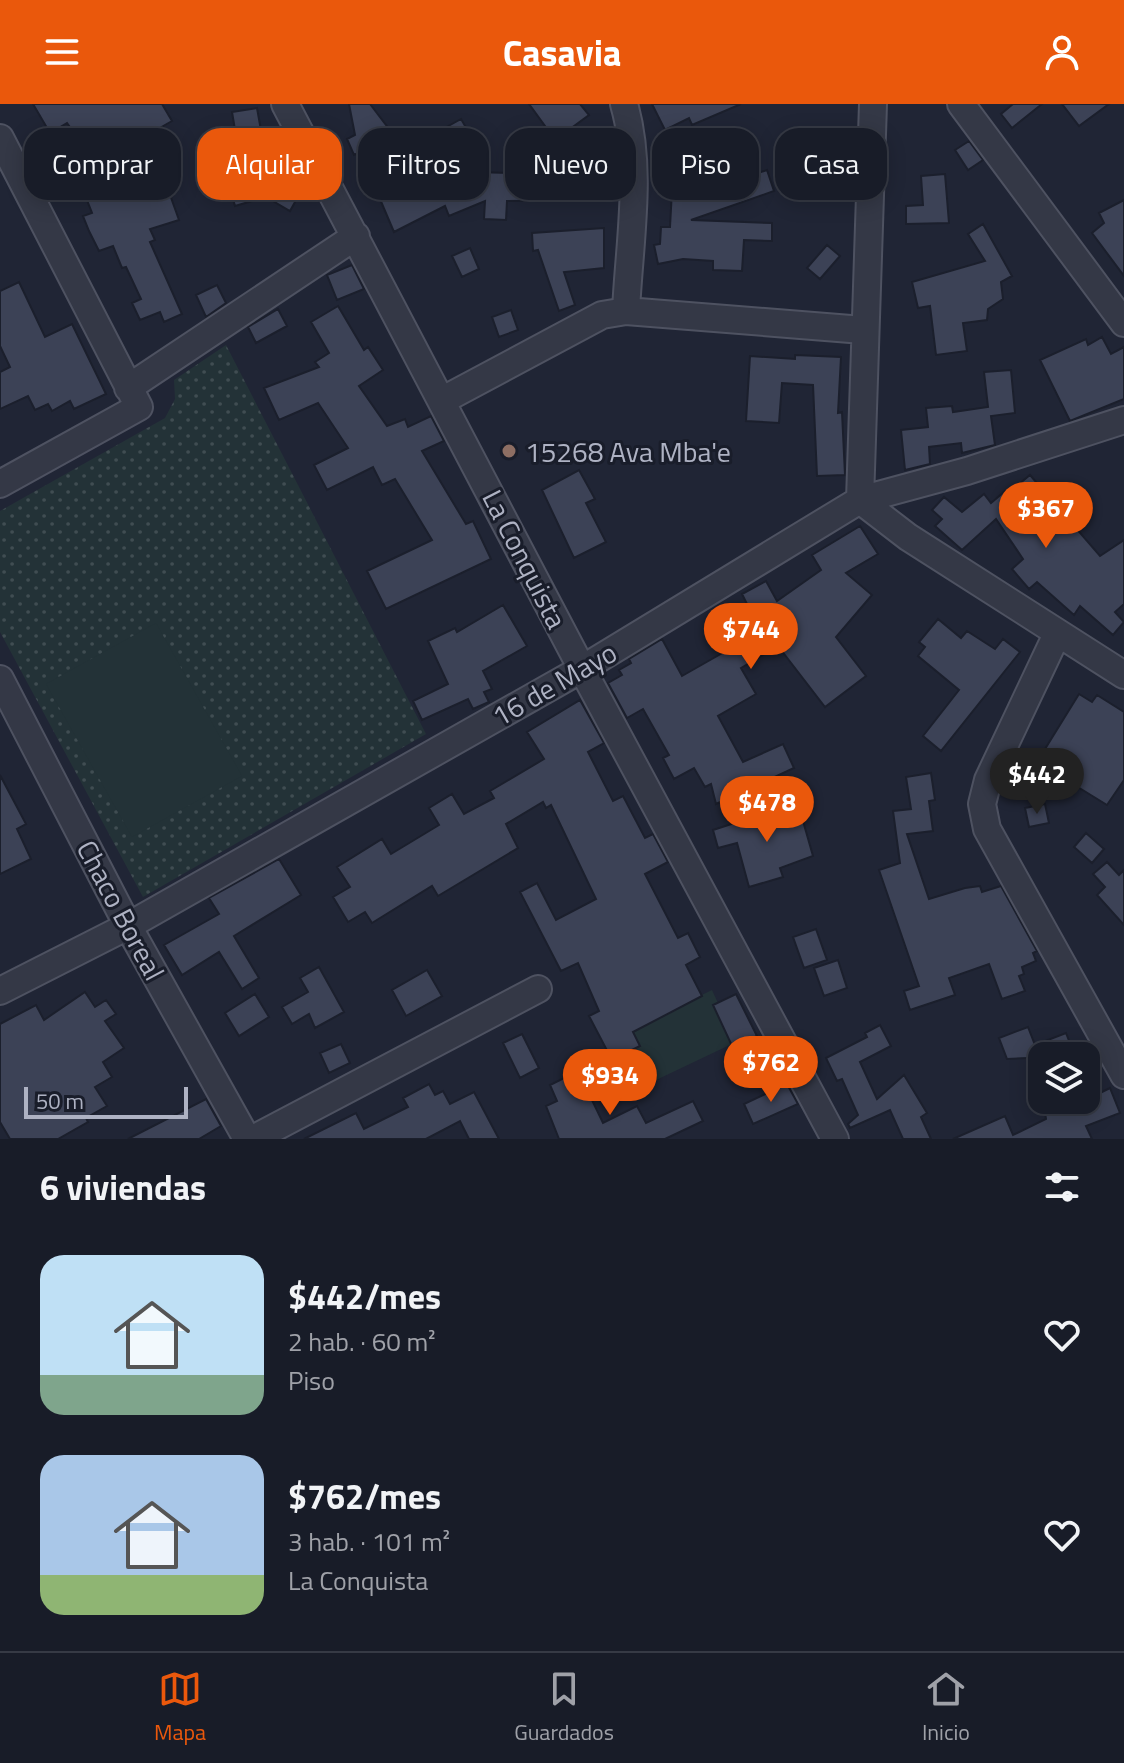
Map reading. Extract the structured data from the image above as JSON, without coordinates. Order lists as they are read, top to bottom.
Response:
{
  "streets": {
    "street": ["La Conquista", "16 de Mayo", "Chaco Boreal"]
  },
  "crossings": [
    ["La Conquista", "16 de Mayo"],
    ["16 de Mayo", "Chaco Boreal"]
  ],
  "places": ["15268 Ava Mba'e"],
  "scale_bar": "50 m",
  "page": {
    "header": "Casavia",
    "chip": [
      "Comprar",
      "Alquilar",
      "Filtros",
      "Nuevo",
      "Piso",
      "Casa"
    ],
    "price": [
      "$367",
      "$744",
      "$442",
      "$478",
      "$762",
      "$934"
    ],
    "scale": "50 m",
    "heading": "6 viviendas",
    "list": [
      {
        "name": "$442/mes",
        "note": "2 hab. · 60 m² · Piso"
      },
      {
        "name": "$762/mes",
        "note": "3 hab. · 101 m² · La Conquista"
      }
    ],
    "tabs": ["Mapa", "Guardados", "Inicio"]
  }
}
